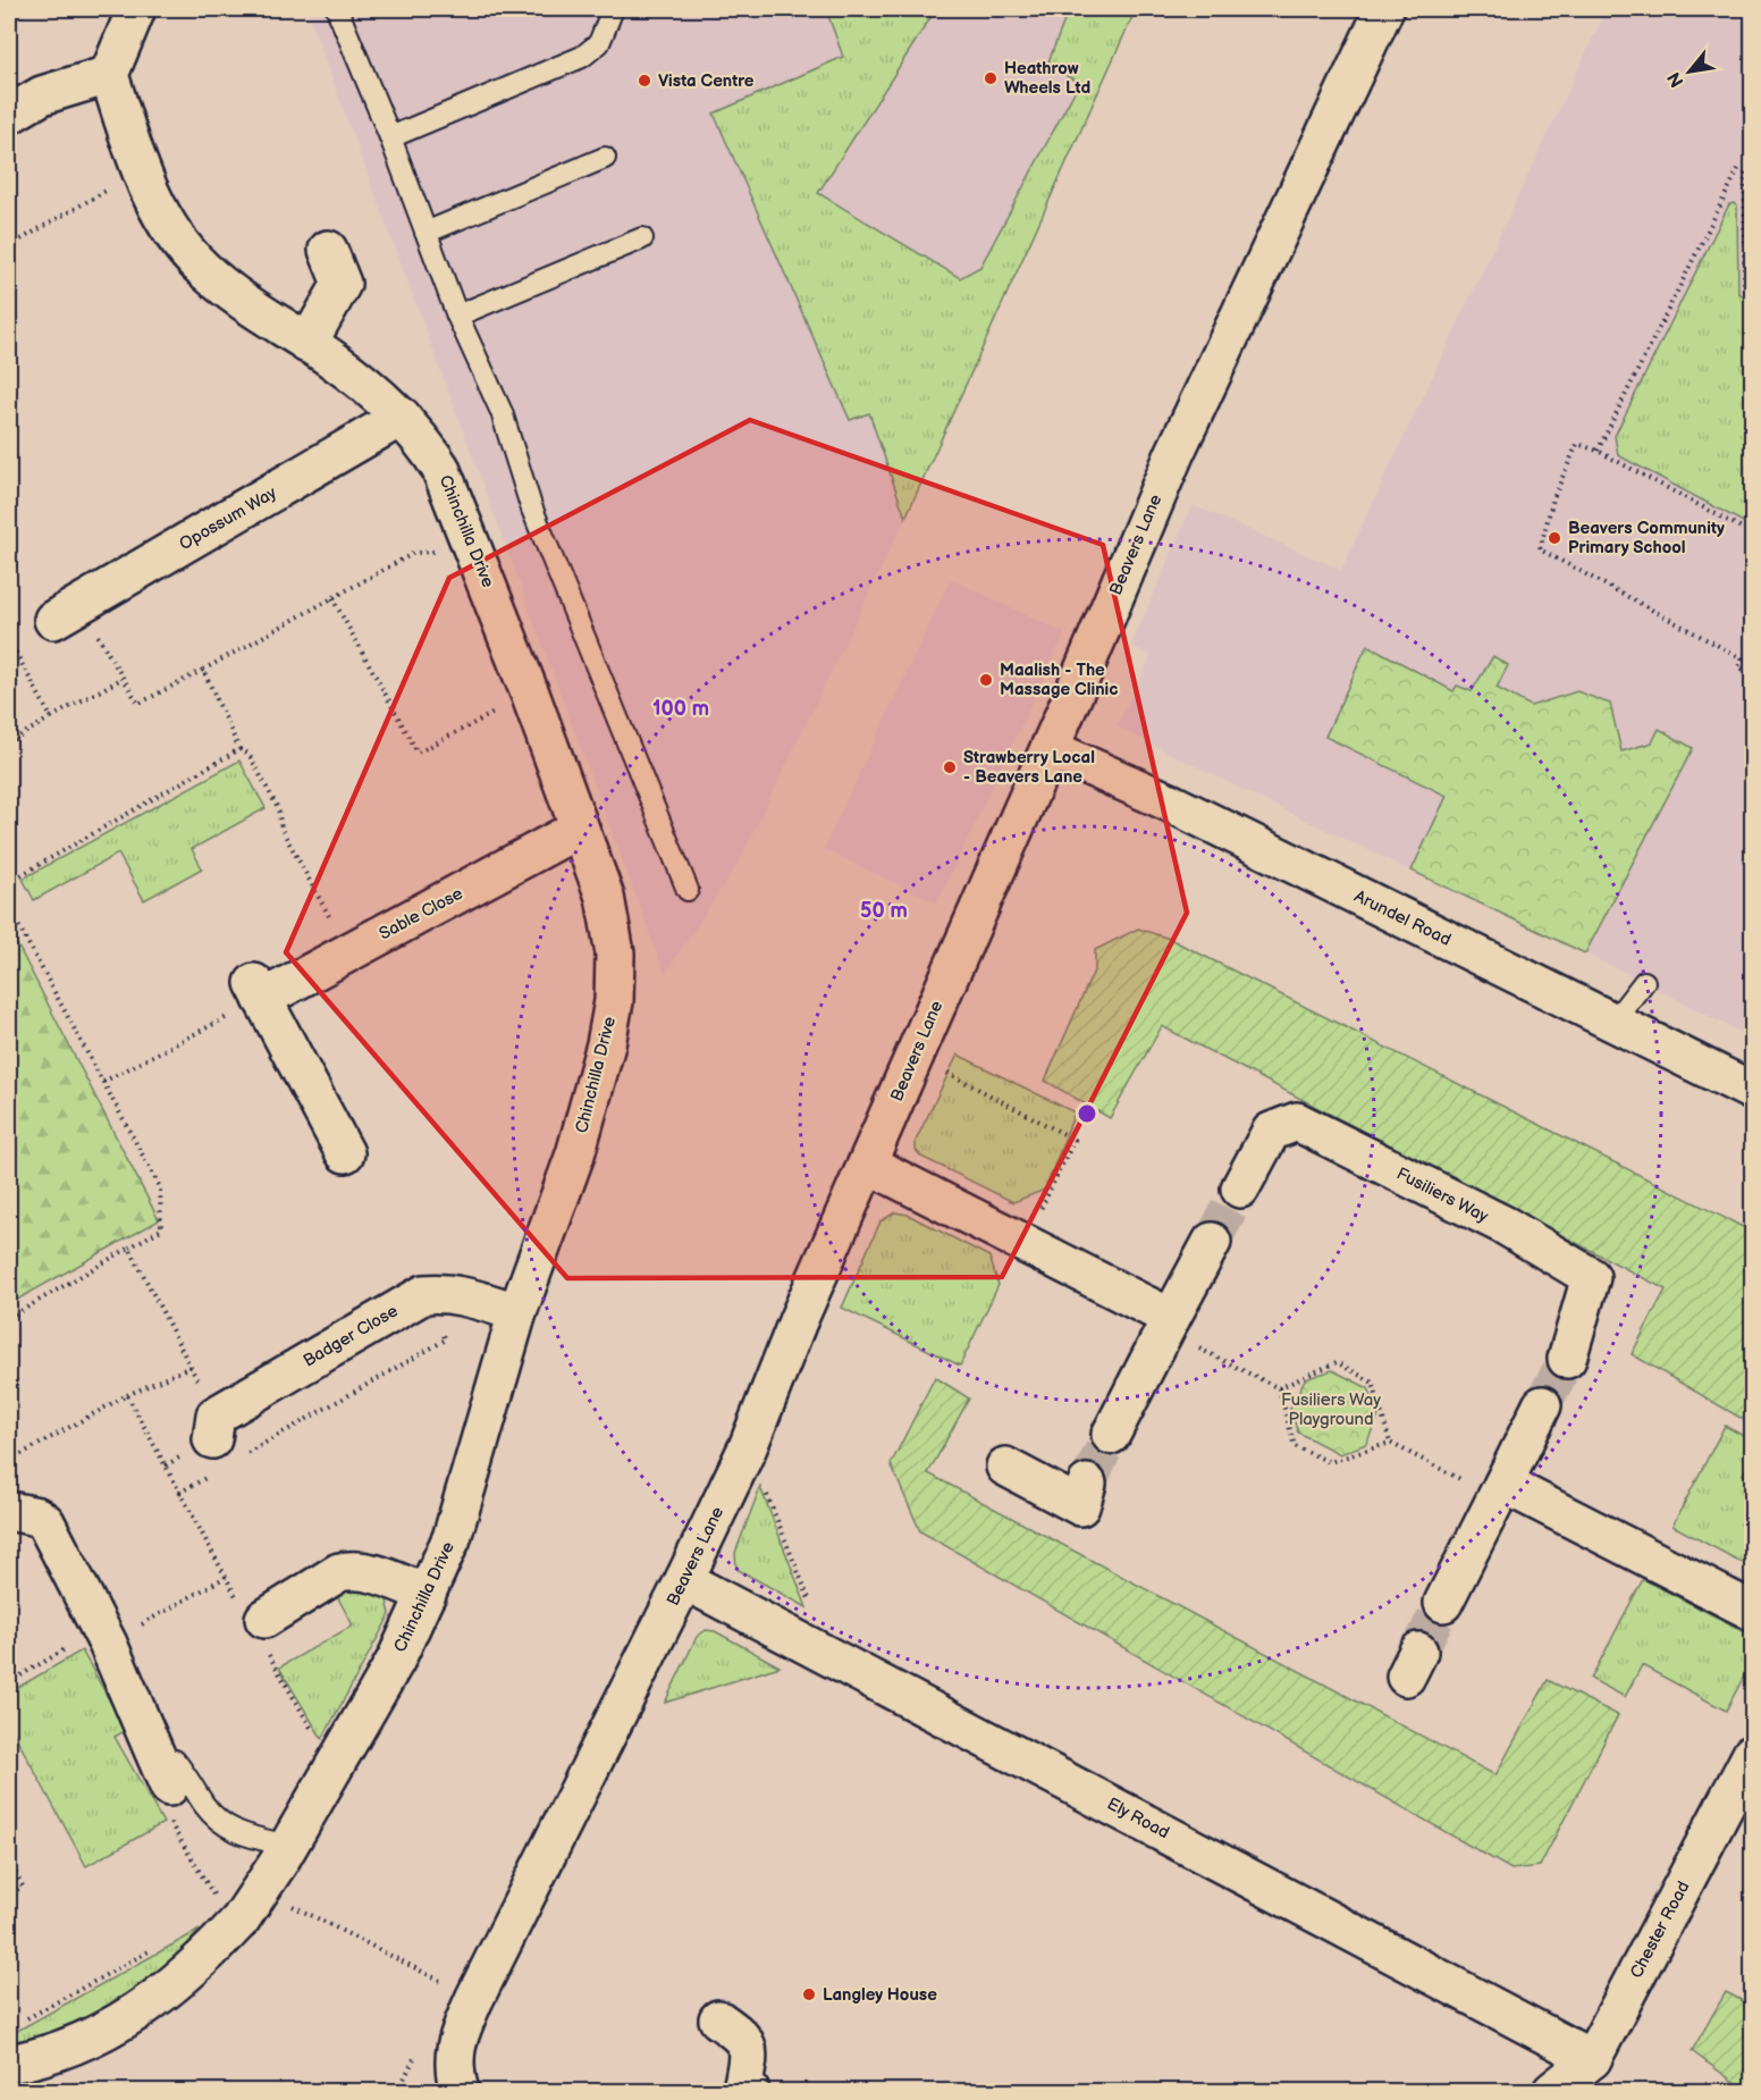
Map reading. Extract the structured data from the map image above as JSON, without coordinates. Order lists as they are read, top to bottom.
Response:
{
  "streets": {
    "street": [
      "Opossum Way",
      "Chinchilla Drive",
      "Beavers Lane",
      "Sable Close",
      "Arundel Road",
      "Fusiliers Way",
      "Badger Close",
      "Ely Road",
      "Chester Road"
    ]
  },
  "crossings": [
    ["Opossum Way", "Chinchilla Drive"],
    ["Chinchilla Drive", "Sable Close"],
    ["Beavers Lane", "Arundel Road"],
    ["Beavers Lane", "Ely Road"],
    ["Ely Road", "Chester Road"]
  ],
  "parks": ["Fusiliers Way Playground"],
  "places": [
    "Heathrow Wheels Ltd",
    "Vista Centre",
    "Beavers Community Primary School",
    "Maalish - The Massage Clinic",
    "Strawberry Local - Beavers Lane",
    "Langley House"
  ],
  "north": "bottom left",
  "rings": ["100 m", "50 m"]
}
